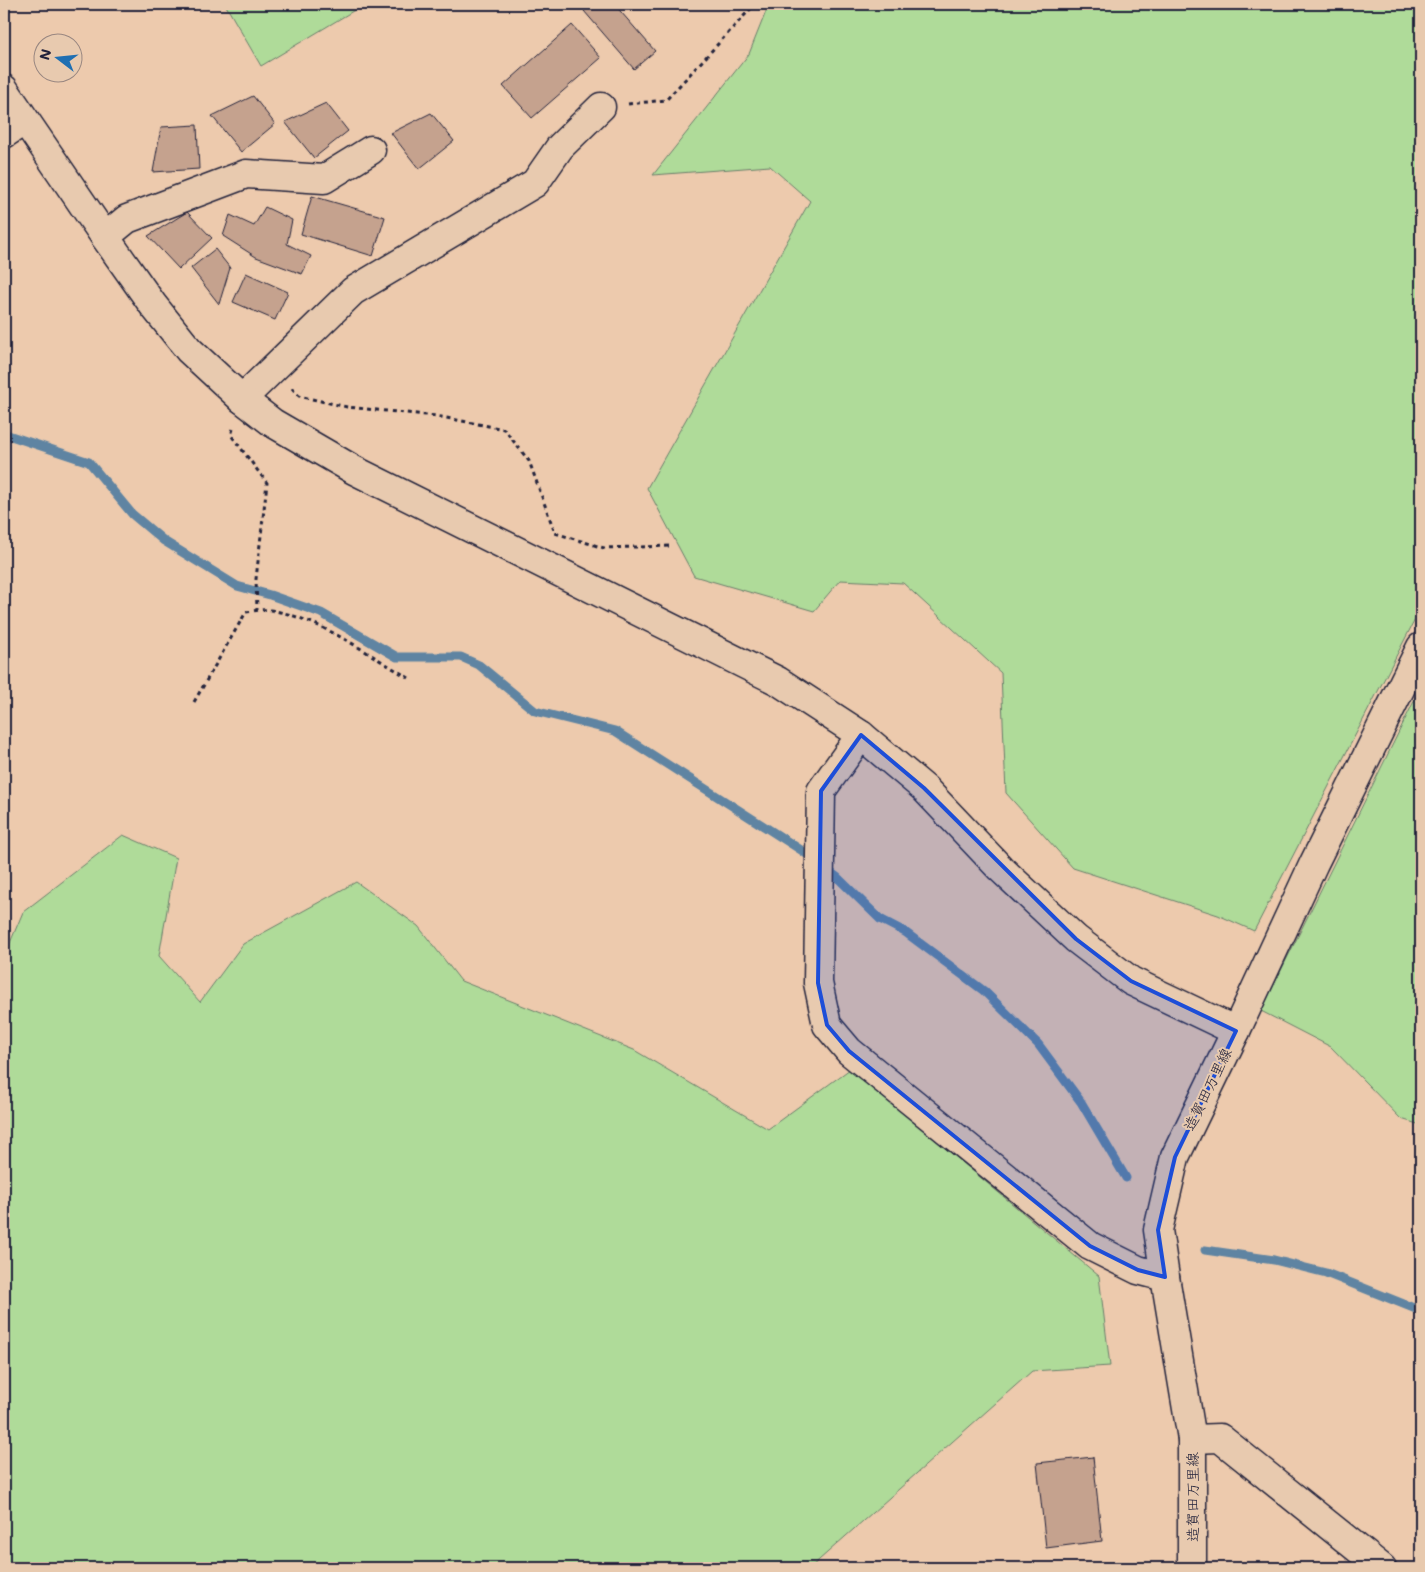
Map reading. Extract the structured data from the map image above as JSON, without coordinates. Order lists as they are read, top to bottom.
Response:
{
  "streets": {
    "street": ["造賀田万里線"]
  },
  "north": "left"
}
